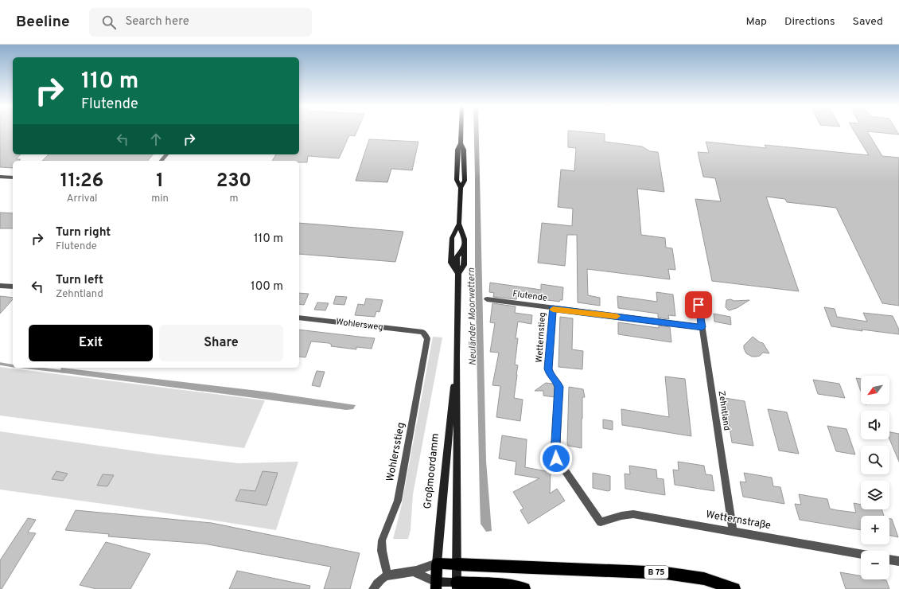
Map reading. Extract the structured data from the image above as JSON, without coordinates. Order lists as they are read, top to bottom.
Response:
{
  "streets": {
    "highway": ["B 75"],
    "main road": ["Großmoordamm"],
    "street": [
      "Flutende",
      "Wohlersweg",
      "Wetternstieg",
      "Zehntland",
      "Wohlersstieg",
      "Wetternstraße"
    ]
  },
  "crossings": [
    ["Flutende", "Wetternstieg"],
    ["Flutende", "Zehntland"],
    ["Wohlersweg", "Wohlersstieg"],
    ["Wetternstieg", "Wetternstraße"],
    ["Zehntland", "Wetternstraße"],
    ["Großmoordamm", "B 75"]
  ],
  "water": ["Neuländer Moorwettern"],
  "north": "bottom left",
  "page": {
    "header": "Beeline",
    "search": "Search here",
    "nav": ["Map", "Directions", "Saved"],
    "turn": ["110 m", "Flutende"],
    "eta": [
      "11:26",
      "Arrival",
      "1",
      "min",
      "230",
      "m"
    ],
    "list": [
      {
        "name": "Turn right",
        "note": "Flutende",
        "value": "110 m"
      },
      {
        "name": "Turn left",
        "note": "Zehntland",
        "value": "100 m"
      }
    ],
    "buttons": ["Exit", "Share"],
    "map_buttons": ["+", "−"]
  }
}
